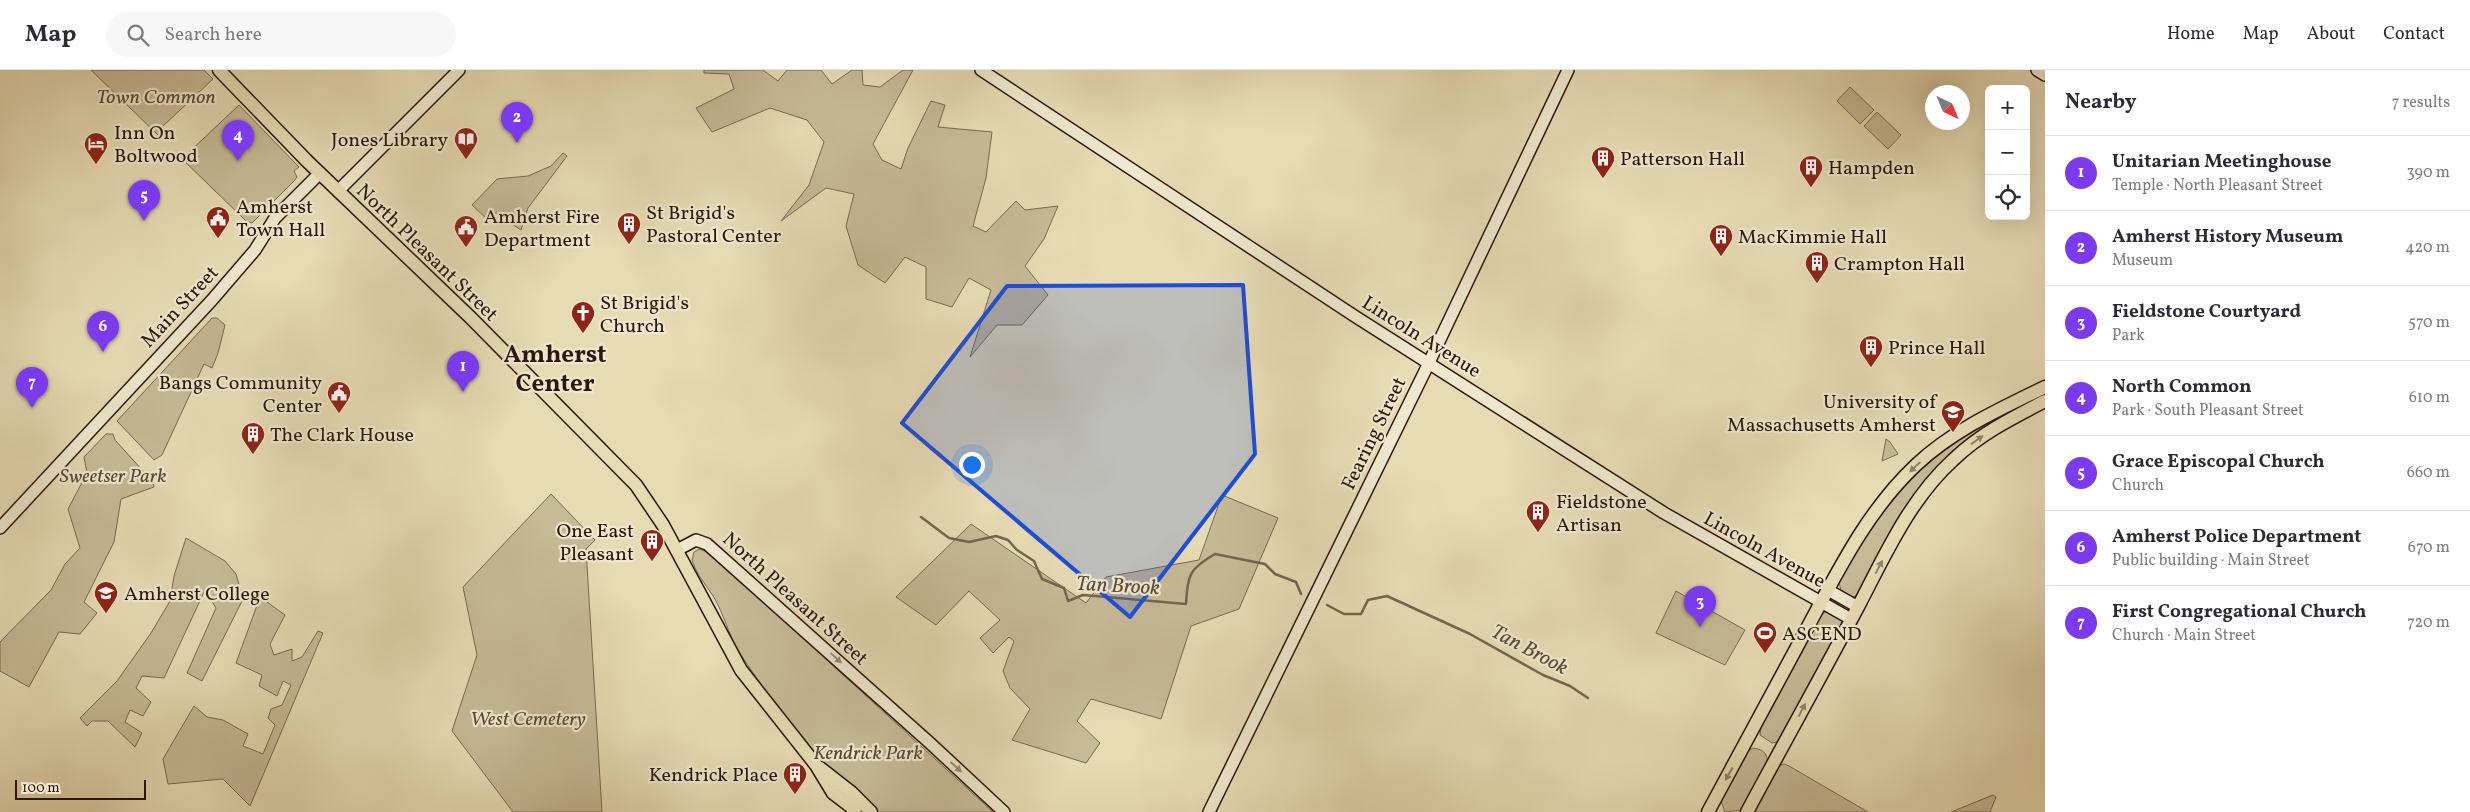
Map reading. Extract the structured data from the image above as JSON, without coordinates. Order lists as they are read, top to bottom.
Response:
{
  "streets": {
    "main road": ["North Pleasant Street"],
    "street": ["Main Street", "Lincoln Avenue", "Fearing Street"]
  },
  "crossings": [
    ["North Pleasant Street", "Main Street"],
    ["Lincoln Avenue", "Fearing Street"]
  ],
  "districts": ["Amherst Center"],
  "water": ["Tan Brook"],
  "parks": [
    "Town Common",
    "Sweetser Park",
    "West Cemetery",
    "Kendrick Park"
  ],
  "places": {
    "library": ["Jones Library"],
    "hotel": ["Inn On Boltwood"],
    "building": [
      "Patterson Hall",
      "Hampden",
      "St Brigid's Pastoral Center",
      "MacKimmie Hall",
      "Crampton Hall",
      "Prince Hall",
      "The Clark House",
      "Fieldstone Artisan",
      "One East Pleasant",
      "Kendrick Place"
    ],
    "public building": ["Amherst Town Hall", "Amherst Fire Department", "Bangs Community Center"],
    "church": ["St Brigid's Church"],
    "school or university": ["University of Massachusetts Amherst", "Amherst College"],
    "sports": ["ASCEND"]
  },
  "scale_bar": "100 m",
  "north": "bottom right",
  "page": {
    "header": "Map",
    "search": "Search here",
    "nav": [
      "Home",
      "Map",
      "About",
      "Contact"
    ],
    "heading": ["Nearby", "7 results"],
    "map_buttons": ["+", "−"],
    "pins": [
      "2",
      "4",
      "5",
      "6",
      "1",
      "7",
      "3"
    ],
    "list": [
      {
        "mark": "1",
        "name": "Unitarian Meetinghouse",
        "note": "Temple · North Pleasant Street",
        "value": "390 m"
      },
      {
        "mark": "2",
        "name": "Amherst History Museum",
        "note": "Museum",
        "value": "420 m"
      },
      {
        "mark": "3",
        "name": "Fieldstone Courtyard",
        "note": "Park",
        "value": "570 m"
      },
      {
        "mark": "4",
        "name": "North Common",
        "note": "Park · South Pleasant Street",
        "value": "610 m"
      },
      {
        "mark": "5",
        "name": "Grace Episcopal Church",
        "note": "Church",
        "value": "660 m"
      },
      {
        "mark": "6",
        "name": "Amherst Police Department",
        "note": "Public building · Main Street",
        "value": "670 m"
      },
      {
        "mark": "7",
        "name": "First Congregational Church",
        "note": "Church · Main Street",
        "value": "720 m"
      }
    ],
    "scale": "100 m"
  }
}
